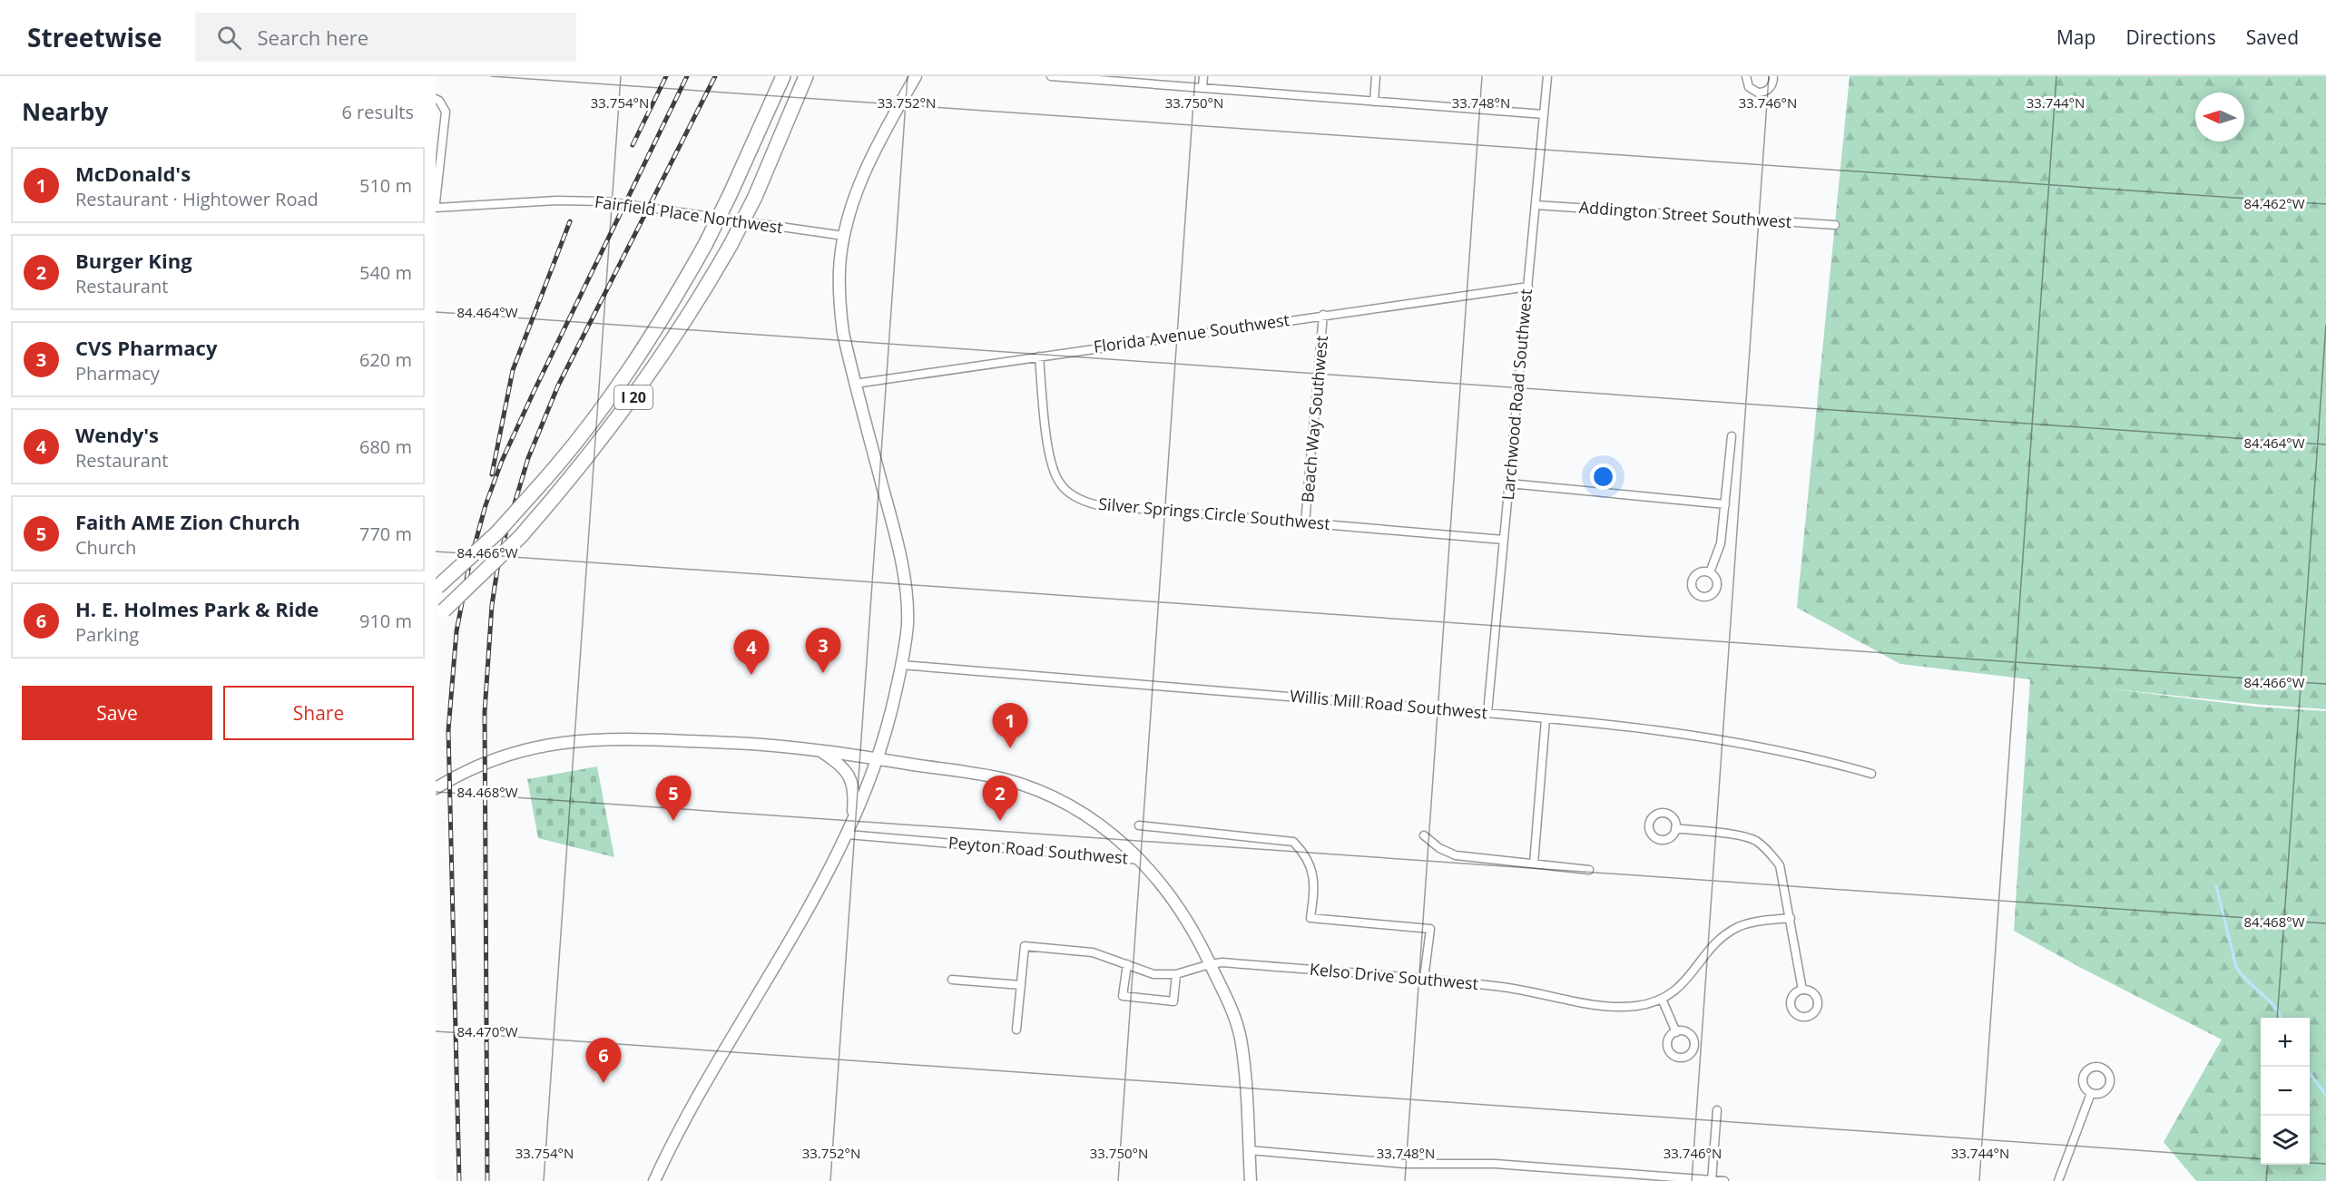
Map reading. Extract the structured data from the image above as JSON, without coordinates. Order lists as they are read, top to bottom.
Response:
{
  "streets": {
    "highway": ["I 20"],
    "main road": ["Peyton Road Southwest"],
    "street": [
      "Fairfield Place Northwest",
      "Addington Street Southwest",
      "Florida Avenue Southwest",
      "Larchwood Road Southwest",
      "Beach Way Southwest",
      "Silver Springs Circle Southwest",
      "Willis Mill Road Southwest",
      "Kelso Drive Southwest"
    ]
  },
  "crossings": [
    ["Addington Street Southwest", "Larchwood Road Southwest"],
    ["Florida Avenue Southwest", "Larchwood Road Southwest"],
    ["Florida Avenue Southwest", "Beach Way Southwest"],
    ["Florida Avenue Southwest", "Silver Springs Circle Southwest"],
    ["Larchwood Road Southwest", "Silver Springs Circle Southwest"],
    ["Larchwood Road Southwest", "Willis Mill Road Southwest"],
    ["Beach Way Southwest", "Silver Springs Circle Southwest"],
    ["Peyton Road Southwest", "Kelso Drive Southwest"]
  ],
  "north": "left",
  "page": {
    "header": "Streetwise",
    "search": "Search here",
    "nav": ["Map", "Directions", "Saved"],
    "heading": ["Nearby", "6 results"],
    "list": [
      {
        "mark": "1",
        "name": "McDonald's",
        "note": "Restaurant · Hightower Road",
        "value": "510 m"
      },
      {
        "mark": "2",
        "name": "Burger King",
        "note": "Restaurant",
        "value": "540 m"
      },
      {
        "mark": "3",
        "name": "CVS Pharmacy",
        "note": "Pharmacy",
        "value": "620 m"
      },
      {
        "mark": "4",
        "name": "Wendy's",
        "note": "Restaurant",
        "value": "680 m"
      },
      {
        "mark": "5",
        "name": "Faith AME Zion Church",
        "note": "Church",
        "value": "770 m"
      },
      {
        "mark": "6",
        "name": "H. E. Holmes Park & Ride",
        "note": "Parking",
        "value": "910 m"
      }
    ],
    "pins": [
      "3",
      "4",
      "1",
      "2",
      "5",
      "6"
    ],
    "buttons": ["Save", "Share"],
    "map_buttons": ["+", "−"]
  },
  "coordinates": [
    "33.754°N",
    "33.752°N",
    "33.750°N",
    "33.748°N",
    "33.746°N",
    "33.744°N",
    "84.462°W",
    "84.464°W",
    "84.466°W",
    "84.468°W",
    "84.470°W"
  ]
}
